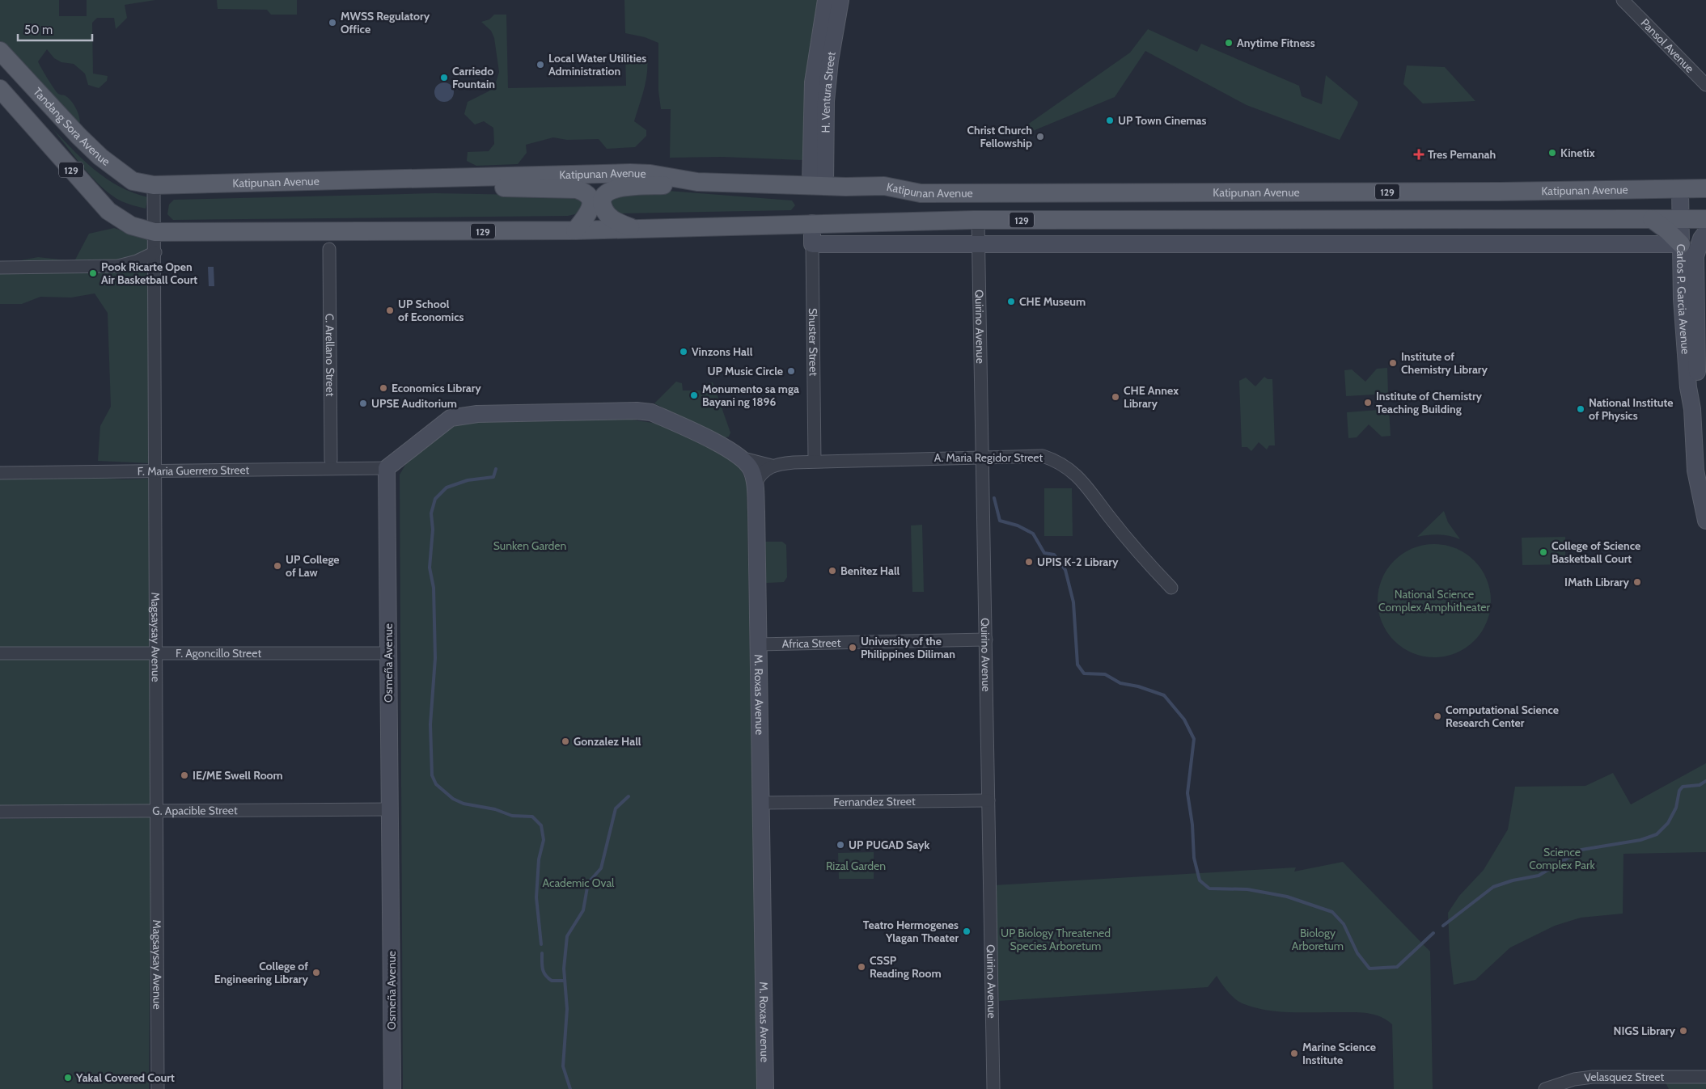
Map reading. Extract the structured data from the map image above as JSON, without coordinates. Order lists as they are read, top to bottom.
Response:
{
  "streets": {
    "main road": ["Tandang Sora Avenue", "129", "Katipunan Avenue"],
    "street": [
      "Pansol Avenue",
      "H. Ventura Street",
      "Carlos P. Garcia Avenue",
      "Quirino Avenue",
      "Shuster Street",
      "C. Arellano Street",
      "A. Maria Regidor Street",
      "F. Maria Guerrero Street",
      "Magsaysay Avenue",
      "Africa Street",
      "F. Agoncillo Street",
      "Osmeña Avenue",
      "M. Roxas Avenue",
      "Fernandez Street",
      "G. Apacible Street",
      "Velasquez Street"
    ]
  },
  "crossings": [
    ["H. Ventura Street", "Katipunan Avenue"],
    ["Tandang Sora Avenue", "Katipunan Avenue"],
    ["Tandang Sora Avenue", "Magsaysay Avenue"],
    ["129", "Carlos P. Garcia Avenue"],
    ["129", "Quirino Avenue"],
    ["129", "Shuster Street"],
    ["129", "Magsaysay Avenue"],
    ["Katipunan Avenue", "Carlos P. Garcia Avenue"],
    ["Katipunan Avenue", "Magsaysay Avenue"],
    ["Quirino Avenue", "A. Maria Regidor Street"],
    ["Quirino Avenue", "Africa Street"],
    ["Quirino Avenue", "Fernandez Street"],
    ["Shuster Street", "A. Maria Regidor Street"],
    ["A. Maria Regidor Street", "M. Roxas Avenue"],
    ["F. Maria Guerrero Street", "Magsaysay Avenue"],
    ["F. Maria Guerrero Street", "Osmeña Avenue"],
    ["F. Maria Guerrero Street", "M. Roxas Avenue"],
    ["Magsaysay Avenue", "F. Agoncillo Street"],
    ["Magsaysay Avenue", "G. Apacible Street"],
    ["Africa Street", "M. Roxas Avenue"],
    ["F. Agoncillo Street", "Osmeña Avenue"],
    ["Osmeña Avenue", "M. Roxas Avenue"],
    ["Osmeña Avenue", "G. Apacible Street"],
    ["M. Roxas Avenue", "Fernandez Street"]
  ],
  "parks": [
    "Sunken Garden",
    "National Science Complex Amphitheater",
    "Science Complex Park",
    "Rizal Garden",
    "Academic Oval",
    "UP Biology Threatened Species Arboretum",
    "Biology Arboretum"
  ],
  "places": {
    "other": [
      "MWSS Regulatory Office",
      "Anytime Fitness",
      "Local Water Utilities Administration",
      "Carriedo Fountain",
      "UP Town Cinemas",
      "Christ Church Fellowship",
      "Kinetix",
      "Pook Ricarte Open Air Basketball Court",
      "CHE Museum",
      "UP School of Economics",
      "Vinzons Hall",
      "Institute of Chemistry Library",
      "UP Music Circle",
      "Economics Library",
      "Monumento sa mga Bayani ng 1896",
      "CHE Annex Library",
      "Institute of Chemistry Teaching Building",
      "UPSE Auditorium",
      "National Institute of Physics",
      "College of Science Basketball Court",
      "UPIS K-2 Library",
      "UP College of Law",
      "Benitez Hall",
      "IMath Library",
      "University of the Philippines Diliman",
      "Computational Science Research Center",
      "Gonzalez Hall",
      "IE/ME Swell Room",
      "UP PUGAD Sayk",
      "Teatro Hermogenes Ylagan Theater",
      "CSSP Reading Room",
      "College of Engineering Library",
      "NIGS Library",
      "Marine Science Institute",
      "Yakal Covered Court"
    ],
    "health": ["Tres Pemanah"]
  },
  "scale_bar": "50 m"
}
